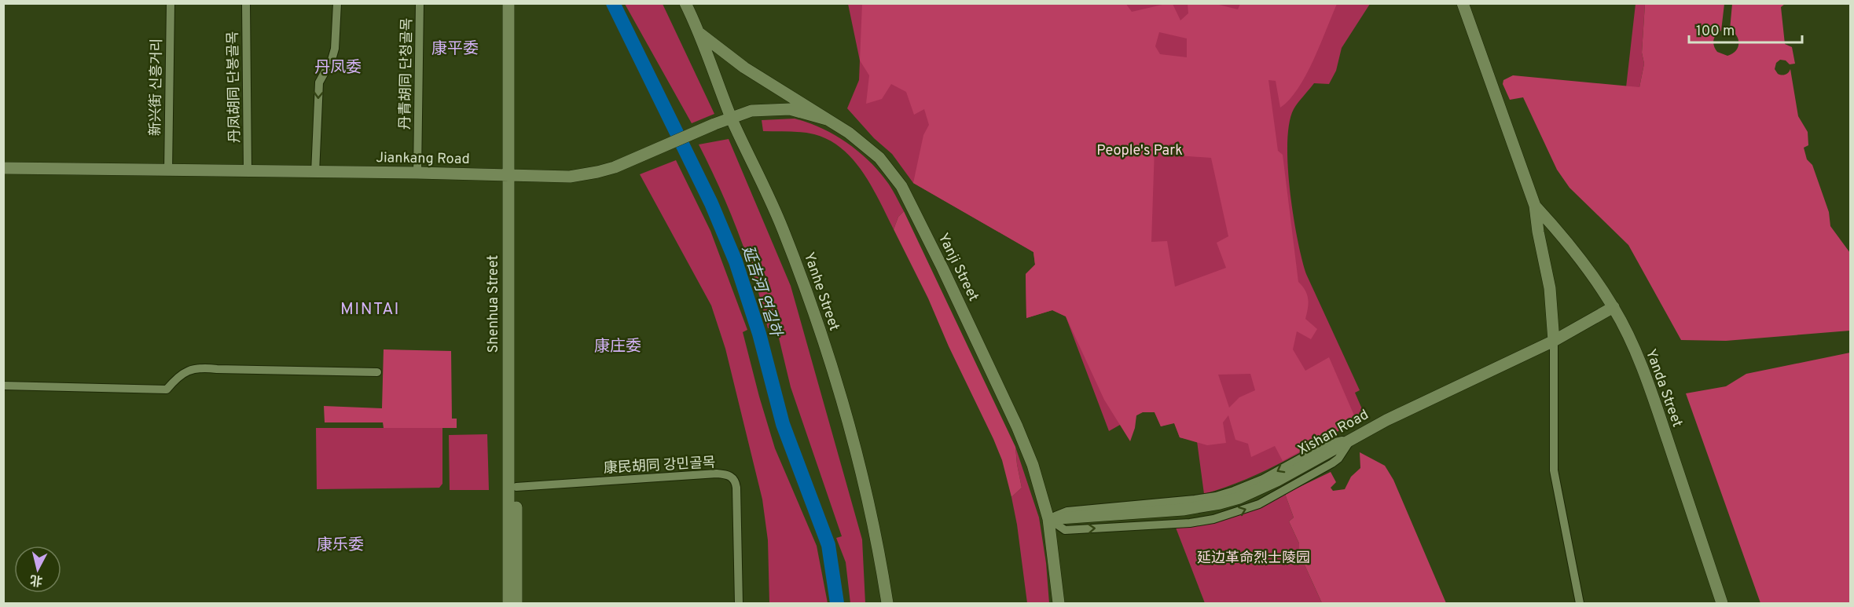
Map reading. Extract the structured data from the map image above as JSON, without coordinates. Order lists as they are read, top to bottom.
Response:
{
  "streets": {
    "main road": [
      "Jiankang Road",
      "Yanji Street",
      "Yanhe Street",
      "Shenhua Street",
      "Yanda Street",
      "Xishan Road"
    ],
    "street": [
      "丹青胡同 단청골목",
      "新兴街 신흥거리",
      "丹凤胡同 단봉골목",
      "康民胡同 강민골목"
    ]
  },
  "crossings": [
    ["丹青胡同 단청골목", "Jiankang Road"],
    ["新兴街 신흥거리", "Jiankang Road"],
    ["丹凤胡同 단봉골목", "Jiankang Road"],
    ["Jiankang Road", "Yanji Street"],
    ["Jiankang Road", "Yanhe Street"],
    ["Jiankang Road", "Shenhua Street"],
    ["Yanji Street", "Yanhe Street"],
    ["Yanji Street", "Xishan Road"],
    ["Shenhua Street", "康民胡同 강민골목"],
    ["Yanda Street", "Xishan Road"]
  ],
  "districts": [
    "康平委",
    "丹凤委",
    "MINTAI",
    "康庄委",
    "康乐委"
  ],
  "water": ["延吉河 연길하"],
  "parks": ["People's Park", "延边革命烈士陵园"],
  "scale_bar": "100 m",
  "north": "bottom"
}
